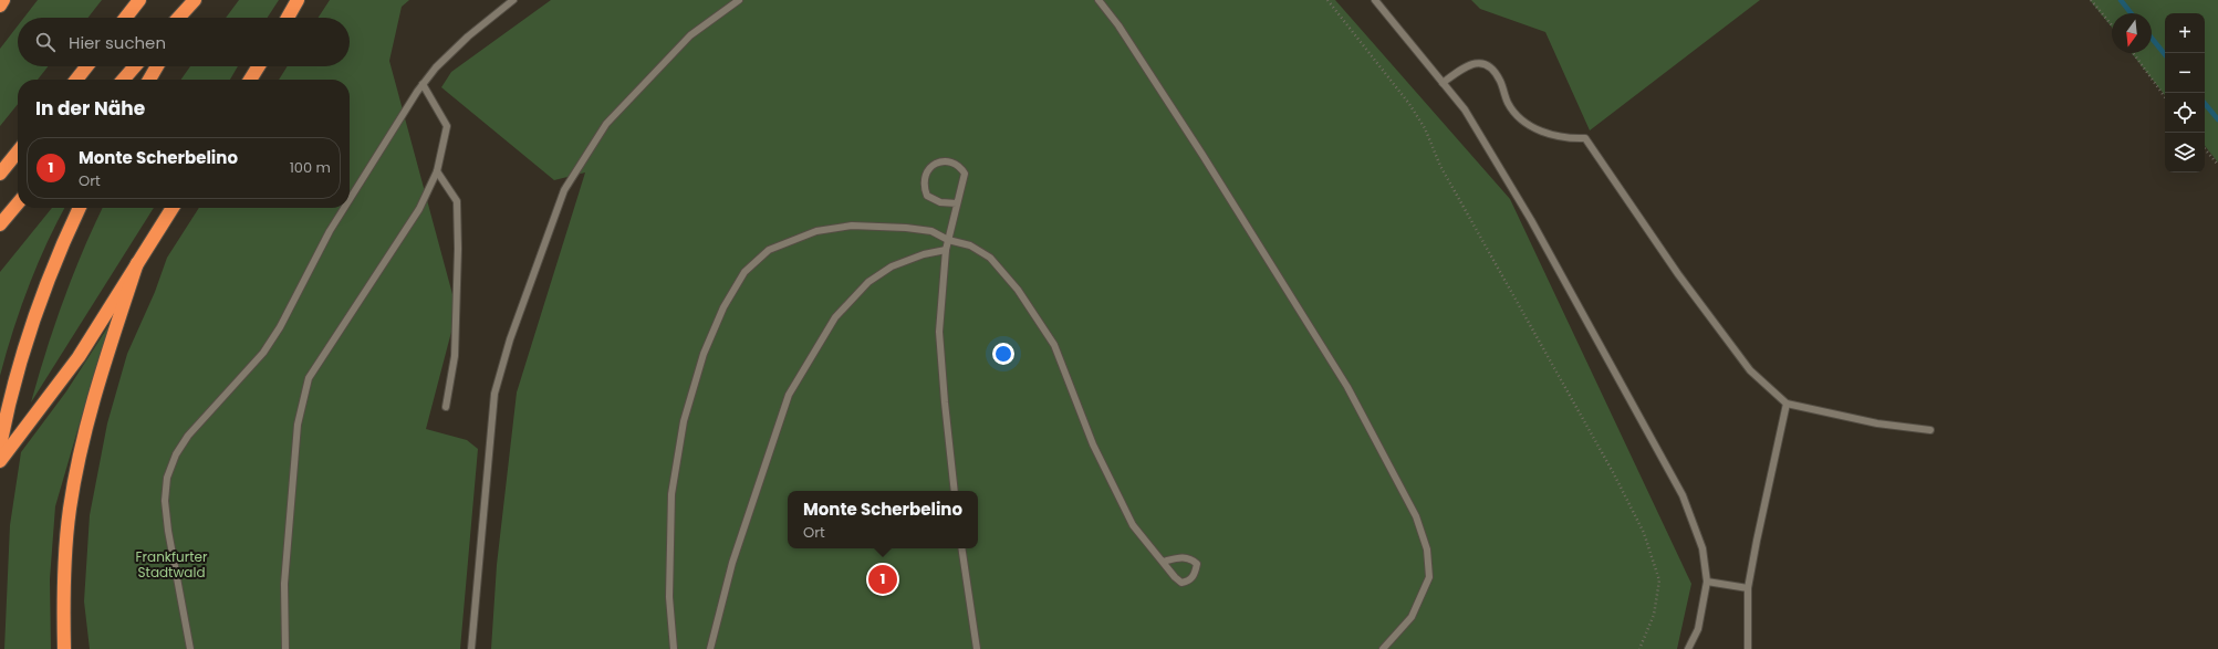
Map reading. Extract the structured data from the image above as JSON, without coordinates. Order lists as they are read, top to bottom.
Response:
{
  "parks": ["Frankfurter Stadtwald"],
  "north": "bottom",
  "page": {
    "map_buttons": ["+", "−"],
    "search": "Hier suchen",
    "heading": "In der Nähe",
    "list": [
      {
        "mark": "1",
        "name": "Monte Scherbelino",
        "note": "Ort",
        "value": "100 m"
      }
    ],
    "popup": ["Monte Scherbelino", "Ort"],
    "pins": "1"
  }
}
